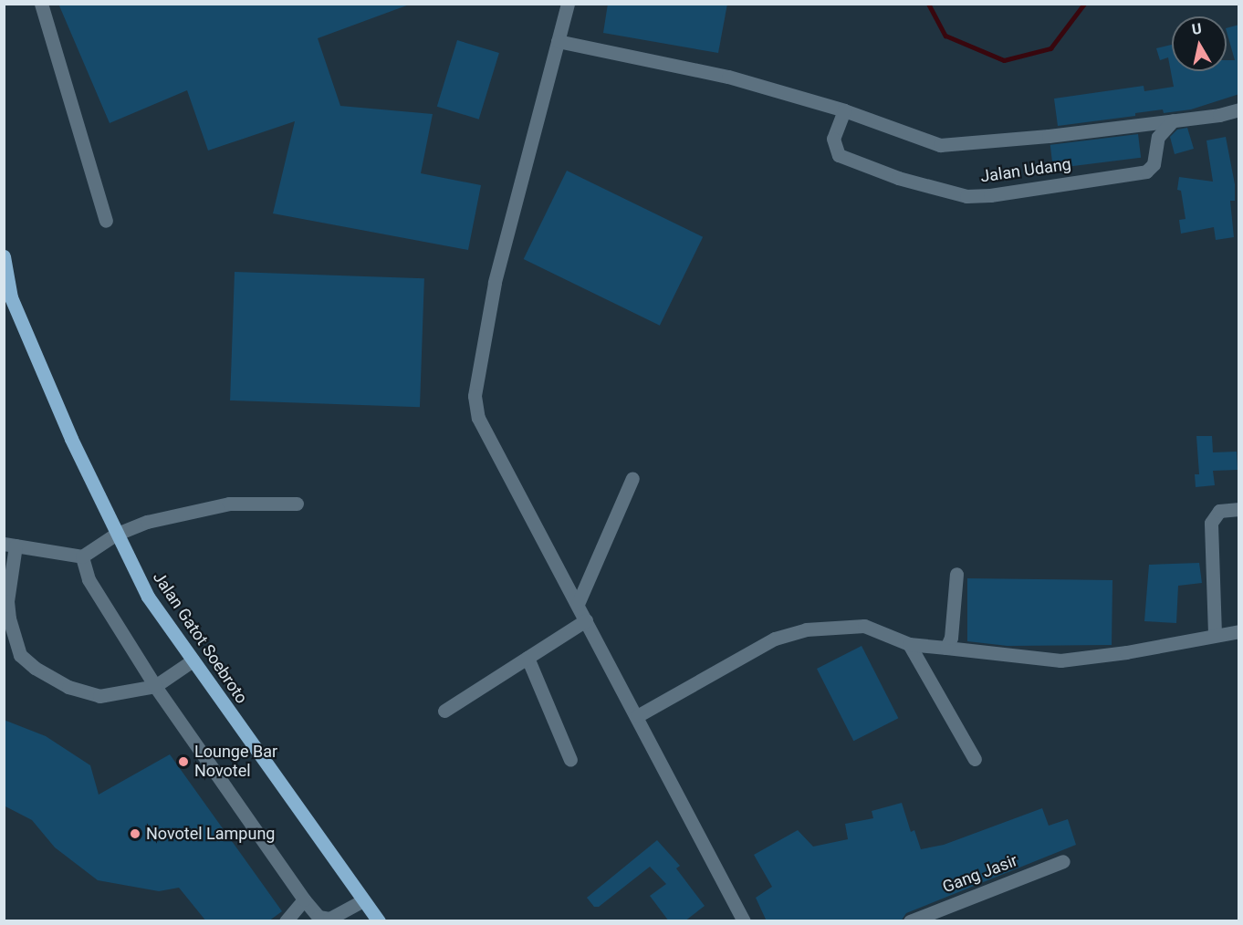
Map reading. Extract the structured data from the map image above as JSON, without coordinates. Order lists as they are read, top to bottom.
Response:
{
  "streets": {
    "main road": ["Jalan Gatot Soebroto"],
    "street": ["Jalan Udang", "Gang Jasir"]
  },
  "places": ["Lounge Bar Novotel", "Novotel Lampung"],
  "north": "top"
}
